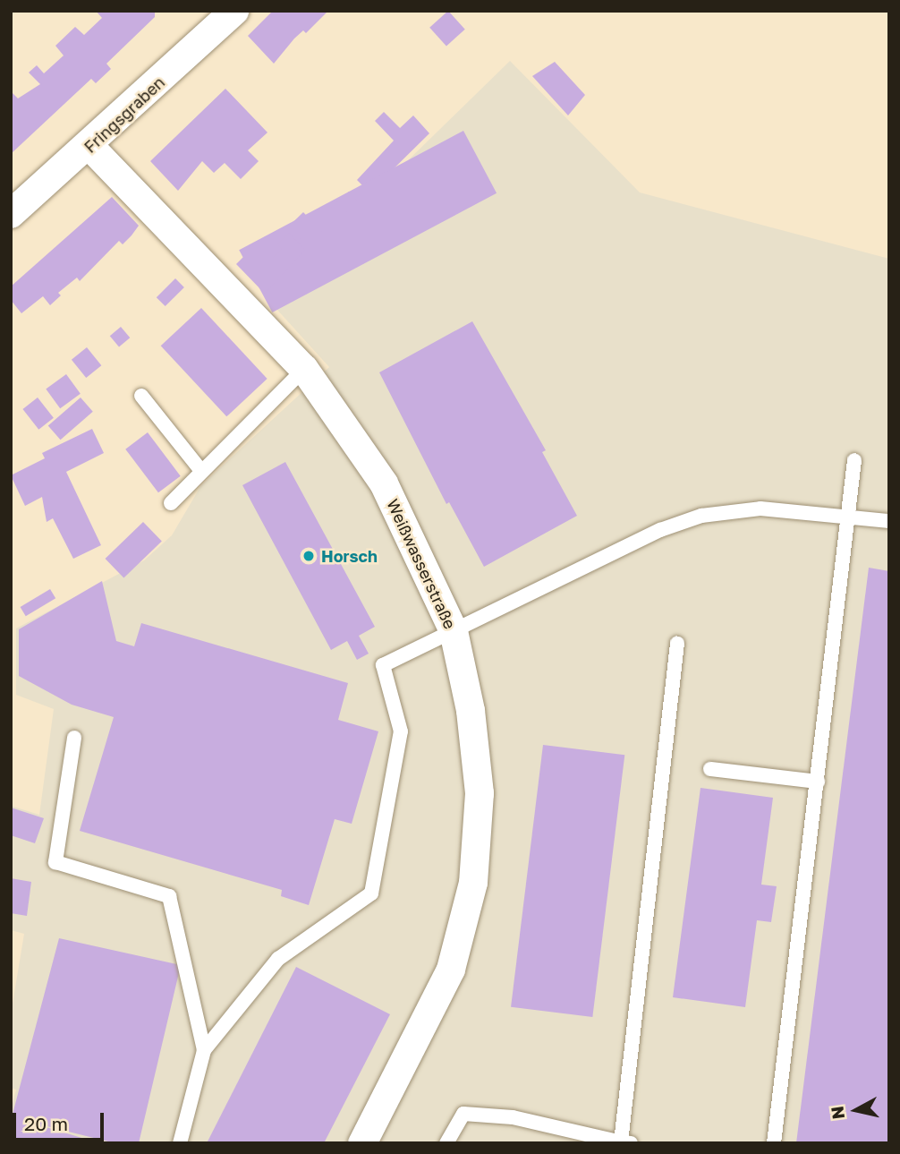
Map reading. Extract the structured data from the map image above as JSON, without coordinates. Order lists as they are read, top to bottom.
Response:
{
  "streets": {
    "street": ["Fringsgraben", "Weißwasserstraße"]
  },
  "crossings": [
    ["Fringsgraben", "Weißwasserstraße"]
  ],
  "places": ["Horsch"],
  "scale_bar": "20 m",
  "north": "left"
}
